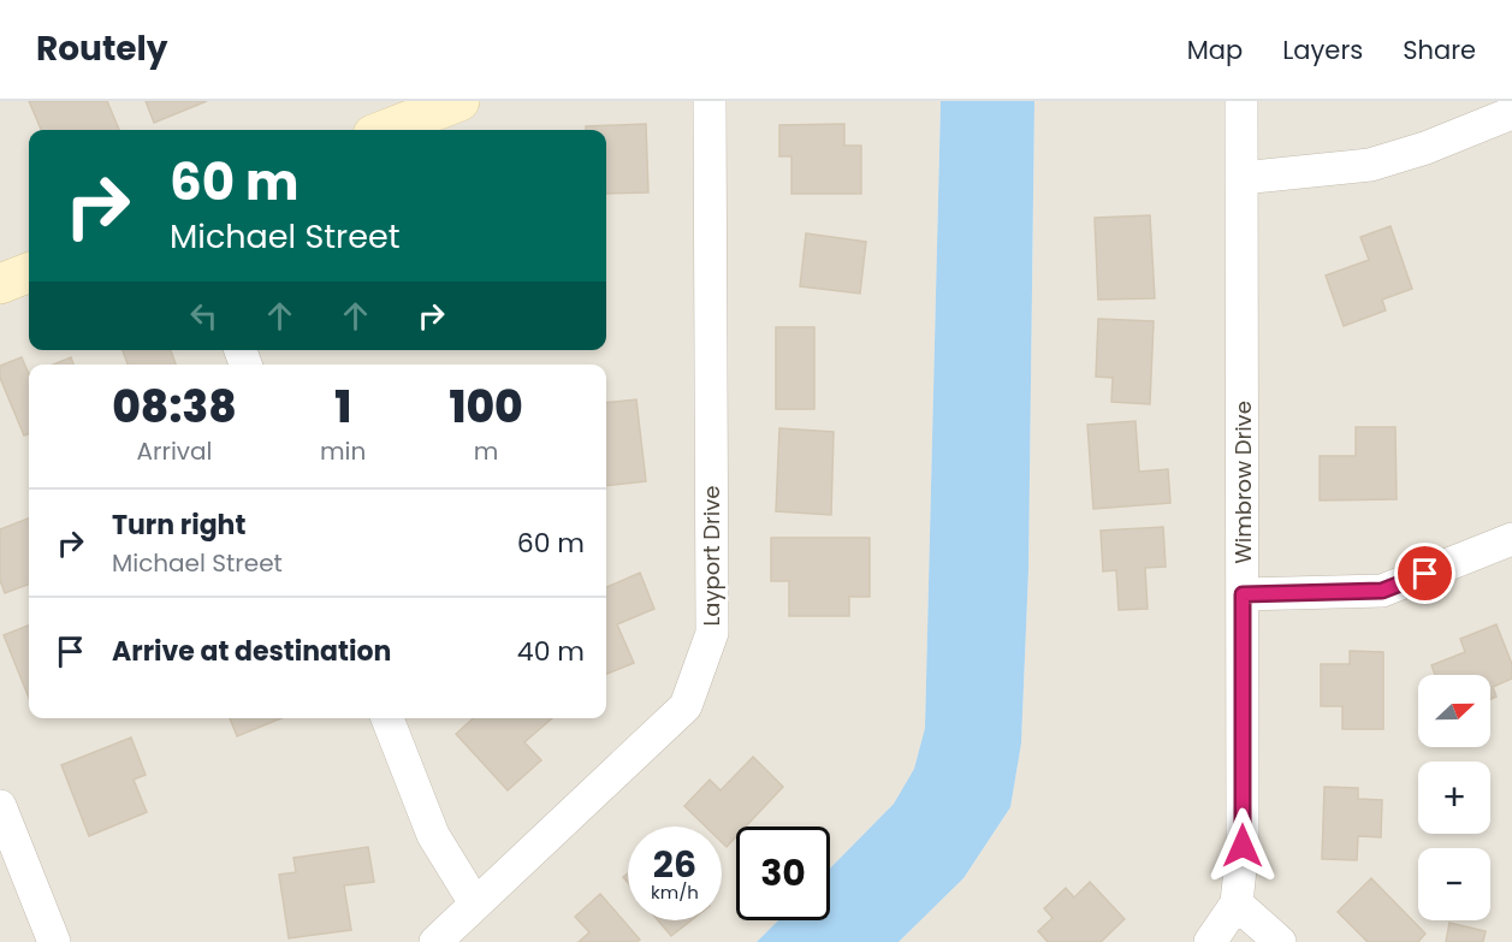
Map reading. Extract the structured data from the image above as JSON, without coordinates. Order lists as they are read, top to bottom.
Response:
{
  "streets": {
    "street": ["Wimbrow Drive", "Layport Drive"]
  },
  "north": "right",
  "page": {
    "header": "Routely",
    "nav": ["Map", "Layers", "Share"],
    "turn": ["60 m", "Michael Street"],
    "eta": [
      "08:38",
      "Arrival",
      "1",
      "min",
      "100",
      "m"
    ],
    "list": [
      {
        "name": "Turn right",
        "note": "Michael Street",
        "value": "60 m"
      },
      {
        "name": "Arrive at destination",
        "value": "40 m"
      }
    ],
    "map_buttons": ["+", "−"],
    "speed": "26 km/h",
    "limit": "30"
  }
}
